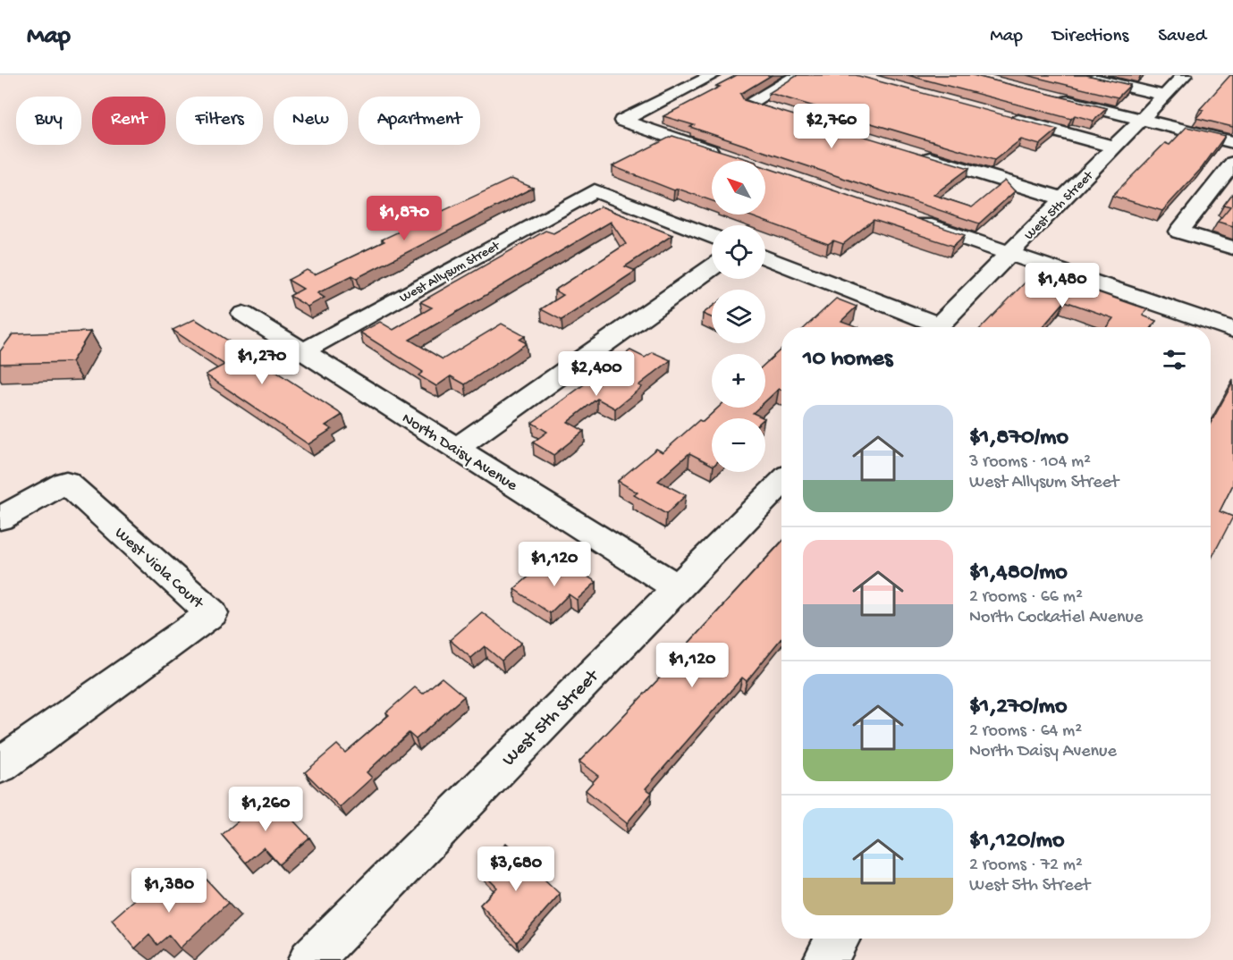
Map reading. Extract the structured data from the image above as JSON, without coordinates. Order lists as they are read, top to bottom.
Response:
{
  "streets": {
    "street": [
      "West 5th Street",
      "West Allysum Street",
      "North Daisy Avenue",
      "West Viola Court"
    ]
  },
  "crossings": [
    ["West 5th Street", "North Daisy Avenue"],
    ["West Allysum Street", "North Daisy Avenue"]
  ],
  "north": "top left",
  "page": {
    "header": "Map",
    "nav": ["Map", "Directions", "Saved"],
    "chip": [
      "Buy",
      "Rent",
      "Filters",
      "New",
      "Apartment"
    ],
    "price": [
      "$2,760",
      "$1,870",
      "$1,480",
      "$1,270",
      "$2,400",
      "$1,120",
      "$1,120",
      "$1,260",
      "$3,680",
      "$1,380"
    ],
    "map_buttons": ["+", "−"],
    "heading": "10 homes",
    "list": [
      {
        "name": "$1,870/mo",
        "note": "3 rooms · 104 m² · West Allysum Street"
      },
      {
        "name": "$1,480/mo",
        "note": "2 rooms · 66 m² · North Cockatiel Avenue"
      },
      {
        "name": "$1,270/mo",
        "note": "2 rooms · 64 m² · North Daisy Avenue"
      },
      {
        "name": "$1,120/mo",
        "note": "2 rooms · 72 m² · West 5th Street"
      }
    ]
  }
}
